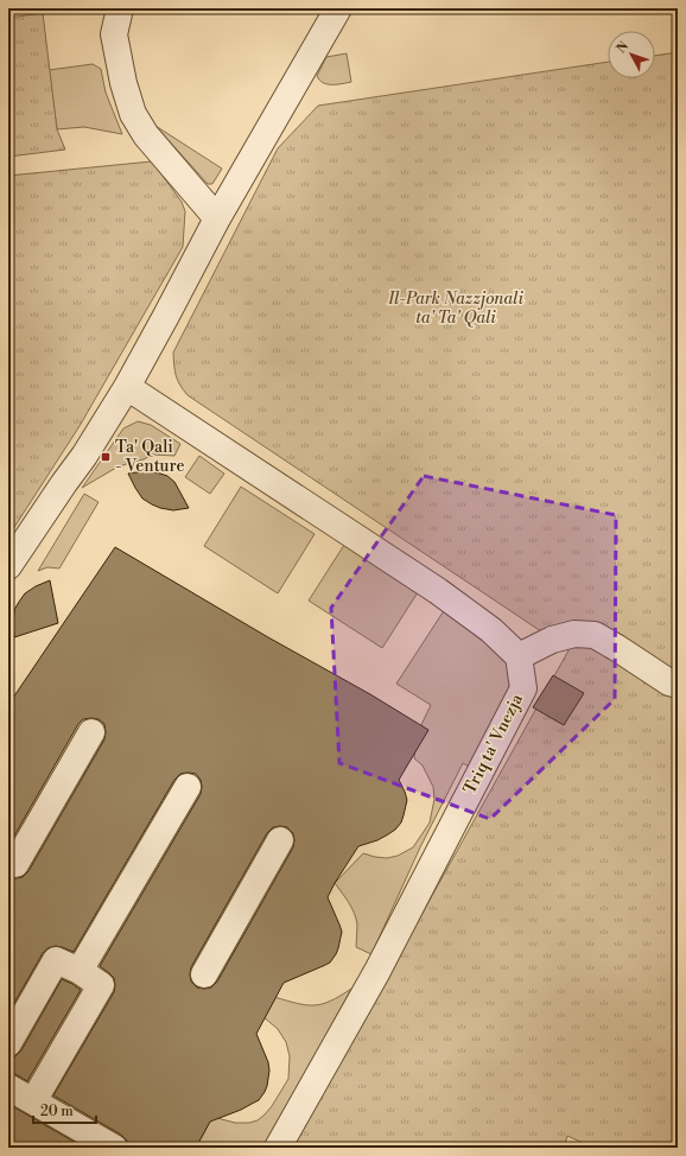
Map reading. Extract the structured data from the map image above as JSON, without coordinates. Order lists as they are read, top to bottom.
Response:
{
  "streets": {
    "street": ["Triq ta' Vnezja"]
  },
  "parks": ["Il-Park Nazzjonali ta' Ta' Qali"],
  "places": {
    "transit": ["Ta' Qali - Venture"]
  },
  "scale_bar": "20 m",
  "north": "top left"
}
